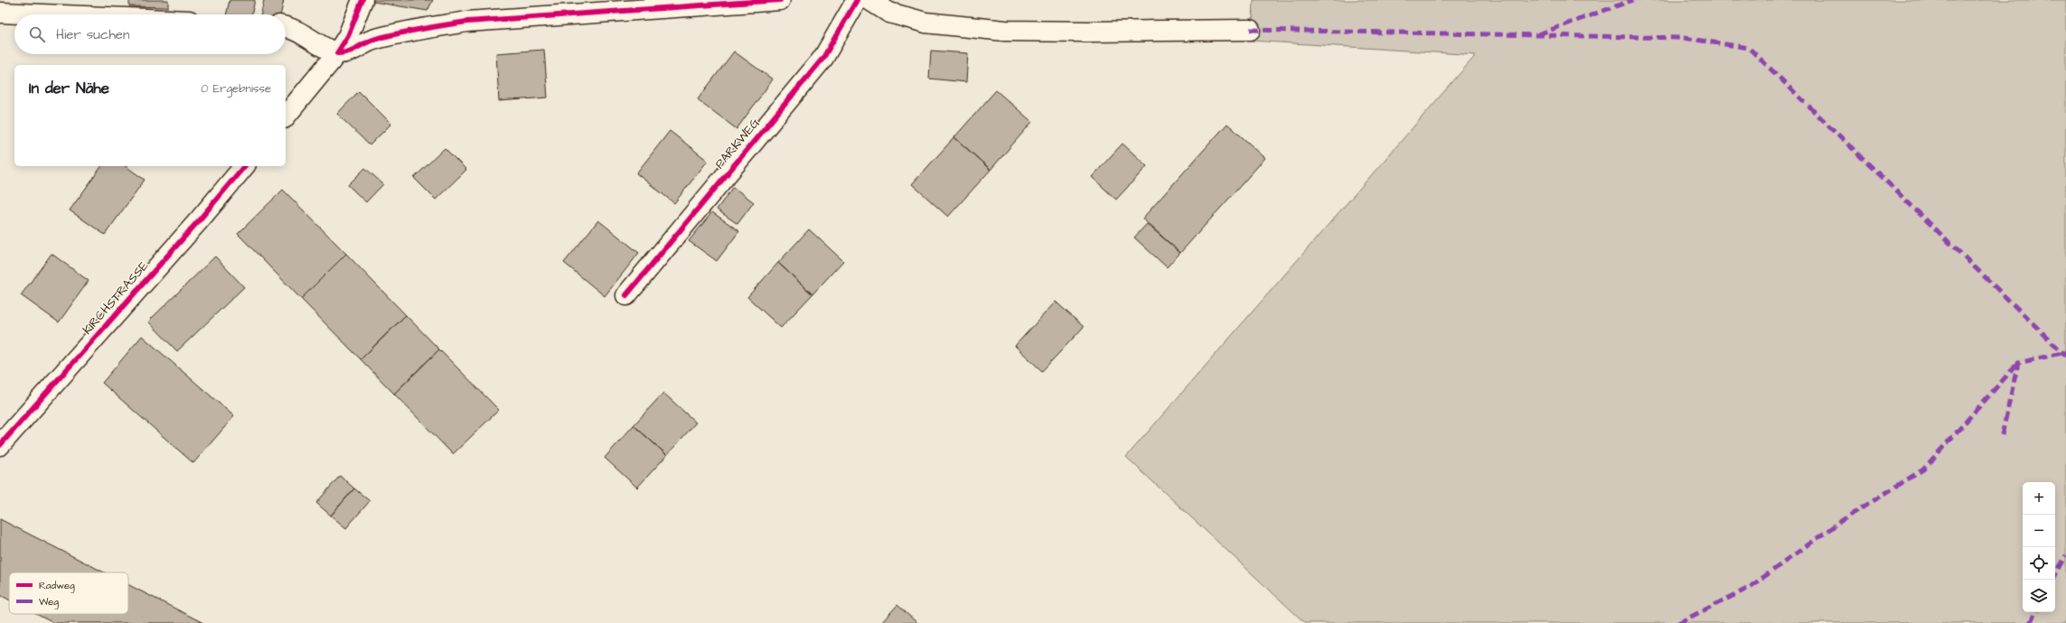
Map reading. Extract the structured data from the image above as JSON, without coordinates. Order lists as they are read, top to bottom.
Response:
{
  "streets": {
    "street": ["PARKWEG", "KIRCHSTRASSE"]
  },
  "legend": ["Radweg", "Weg"],
  "page": {
    "search": "Hier suchen",
    "heading": ["In der Nähe", "0 Ergebnisse"],
    "map_buttons": ["+", "−"]
  }
}
